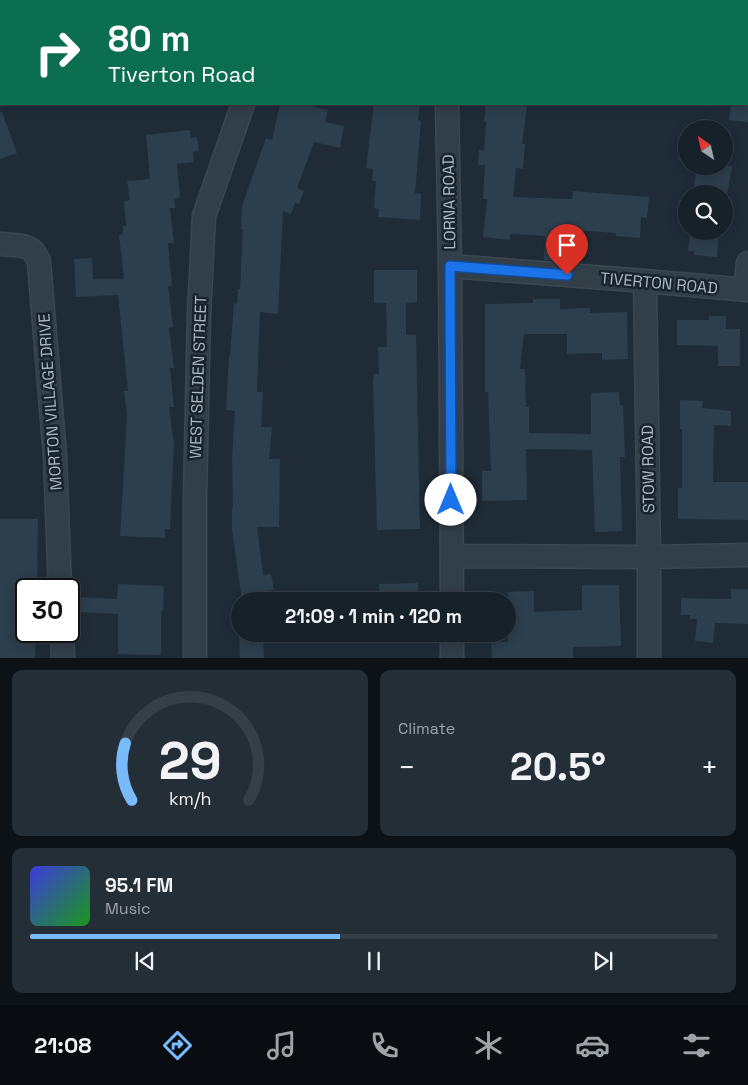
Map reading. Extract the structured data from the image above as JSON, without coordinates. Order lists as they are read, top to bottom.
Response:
{
  "streets": {
    "street": [
      "LORNA ROAD",
      "TIVERTON ROAD",
      "WEST SELDEN STREET",
      "MORTON VILLAGE DRIVE",
      "STOW ROAD"
    ]
  },
  "crossings": [
    ["LORNA ROAD", "TIVERTON ROAD"],
    ["TIVERTON ROAD", "STOW ROAD"]
  ],
  "north": "top left",
  "page": {
    "turn": ["80 m", "Tiverton Road"],
    "limit": "30",
    "trip": "21:09 · 1 min · 120 m",
    "tile": "Climate",
    "heat": ["−", "20.5°", "+"],
    "song": ["95.1 FM", "Music"],
    "tabs": "21:08",
    "gauge": ["29", "km/h"]
  }
}
